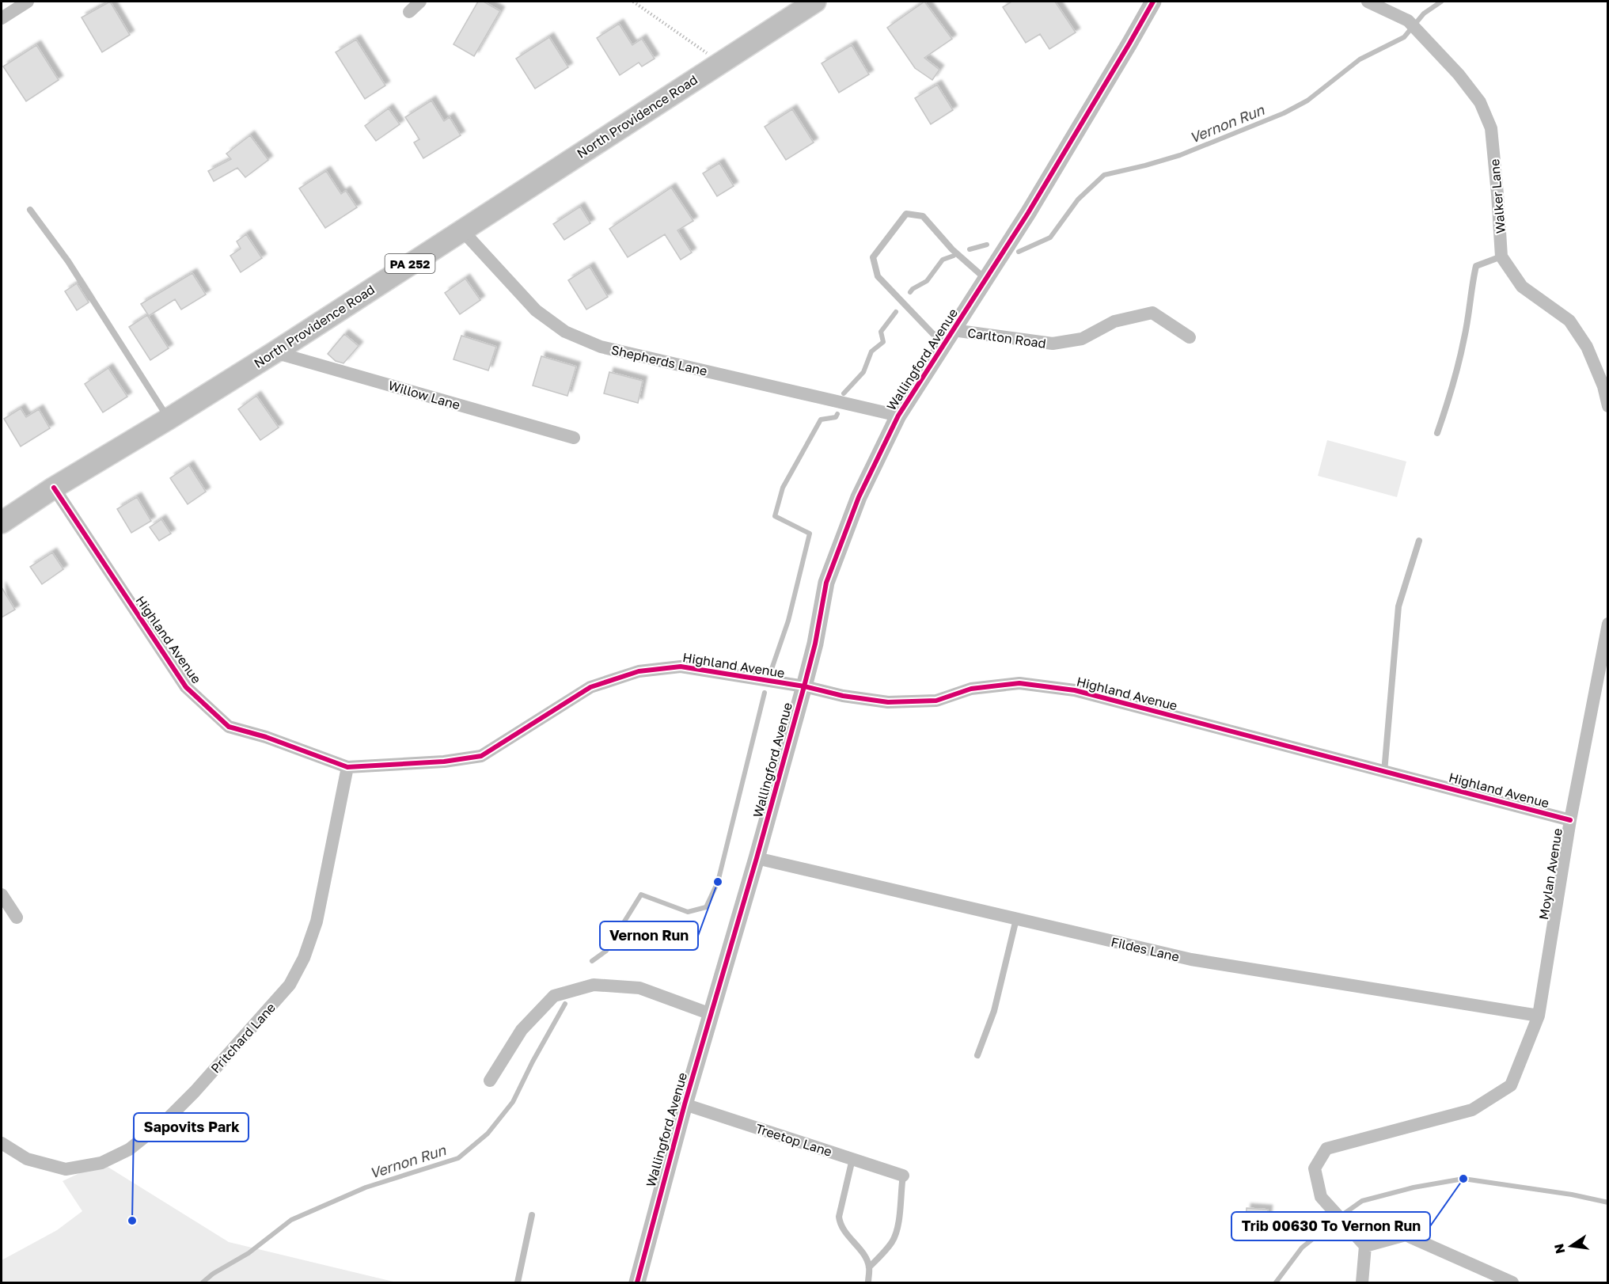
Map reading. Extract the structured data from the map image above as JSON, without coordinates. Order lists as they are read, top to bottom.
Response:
{
  "streets": {
    "main road": ["North Providence Road", "PA 252"],
    "street": [
      "Walker Lane",
      "Carlton Road",
      "Wallingford Avenue",
      "Shepherds Lane",
      "Willow Lane",
      "Highland Avenue",
      "Moylan Avenue",
      "Fildes Lane",
      "Pritchard Lane",
      "Treetop Lane"
    ]
  },
  "crossings": [
    ["North Providence Road", "Shepherds Lane"],
    ["North Providence Road", "Willow Lane"],
    ["North Providence Road", "Highland Avenue"],
    ["Carlton Road", "Wallingford Avenue"],
    ["Wallingford Avenue", "Shepherds Lane"],
    ["Wallingford Avenue", "Highland Avenue"],
    ["Wallingford Avenue", "Fildes Lane"],
    ["Wallingford Avenue", "Treetop Lane"],
    ["Highland Avenue", "Moylan Avenue"],
    ["Highland Avenue", "Pritchard Lane"],
    ["Moylan Avenue", "Fildes Lane"]
  ],
  "water": ["Vernon Run"],
  "places": ["Vernon Run", "Trib 00630 To Vernon Run", "Sapovits Park"],
  "north": "left"
}
